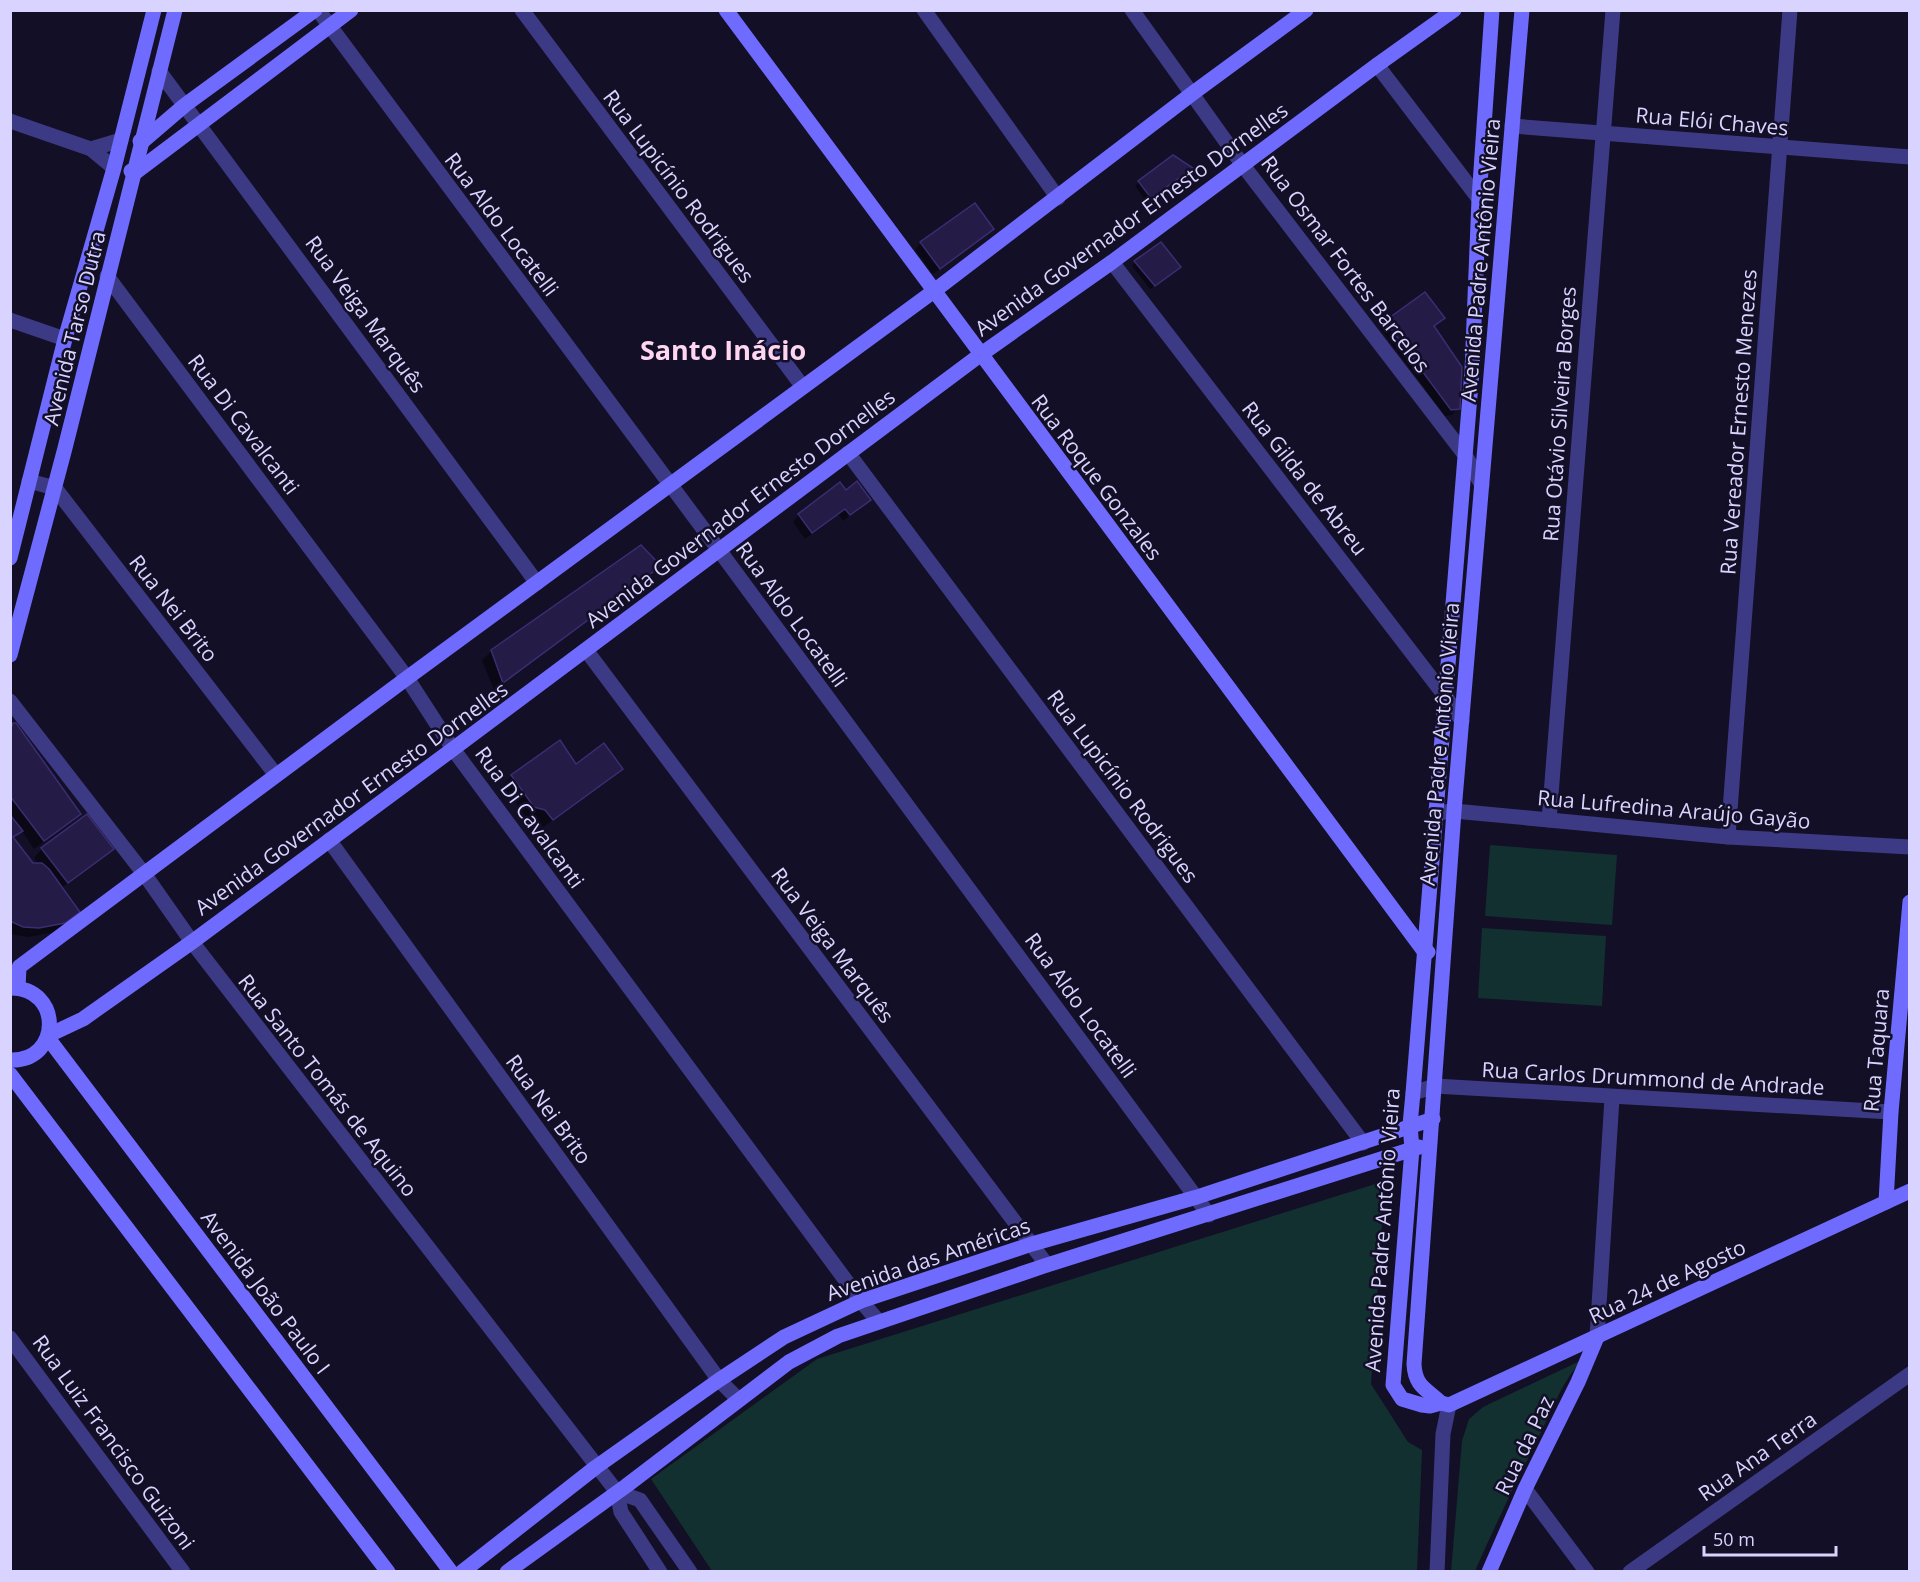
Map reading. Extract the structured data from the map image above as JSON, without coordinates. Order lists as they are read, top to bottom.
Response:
{
  "streets": {
    "main road": [
      "Avenida Governador Ernesto Dornelles",
      "Avenida Padre Antônio Vieira",
      "Avenida Tarso Dutra",
      "Rua Roque Gonzales",
      "Rua Taquara",
      "Avenida das Américas",
      "Rua 24 de Agosto",
      "Avenida João Paulo I",
      "Rua da Paz"
    ],
    "street": [
      "Rua Elói Chaves",
      "Rua Lupicínio Rodrigues",
      "Rua Aldo Locatelli",
      "Rua Osmar Fortes Barcelos",
      "Rua Veiga Marquês",
      "Rua Otávio Silveira Borges",
      "Rua Vereador Ernesto Menezes",
      "Rua Di Cavalcanti",
      "Rua Gilda de Abreu",
      "Rua Nei Brito",
      "Rua Lufredina Araújo Gayão",
      "Rua Carlos Drummond de Andrade",
      "Rua Santo Tomás de Aquino",
      "Rua Luiz Francisco Guizoni",
      "Rua Ana Terra"
    ]
  },
  "crossings": [
    ["Rua Elói Chaves", "Avenida Padre Antônio Vieira"],
    ["Rua Elói Chaves", "Rua Otávio Silveira Borges"],
    ["Rua Elói Chaves", "Rua Vereador Ernesto Menezes"],
    ["Rua Lupicínio Rodrigues", "Avenida Governador Ernesto Dornelles"],
    ["Rua Lupicínio Rodrigues", "Avenida das Américas"],
    ["Avenida Governador Ernesto Dornelles", "Rua Aldo Locatelli"],
    ["Avenida Governador Ernesto Dornelles", "Rua Osmar Fortes Barcelos"],
    ["Avenida Governador Ernesto Dornelles", "Rua Veiga Marquês"],
    ["Avenida Governador Ernesto Dornelles", "Rua Di Cavalcanti"],
    ["Avenida Governador Ernesto Dornelles", "Rua Roque Gonzales"],
    ["Avenida Governador Ernesto Dornelles", "Rua Gilda de Abreu"],
    ["Avenida Governador Ernesto Dornelles", "Rua Nei Brito"],
    ["Avenida Governador Ernesto Dornelles", "Rua Santo Tomás de Aquino"],
    ["Avenida Governador Ernesto Dornelles", "Avenida João Paulo I"],
    ["Rua Aldo Locatelli", "Avenida das Américas"],
    ["Avenida Padre Antônio Vieira", "Rua Osmar Fortes Barcelos"],
    ["Avenida Padre Antônio Vieira", "Rua Roque Gonzales"],
    ["Avenida Padre Antônio Vieira", "Rua Gilda de Abreu"],
    ["Avenida Padre Antônio Vieira", "Rua Lufredina Araújo Gayão"],
    ["Avenida Padre Antônio Vieira", "Rua Carlos Drummond de Andrade"],
    ["Avenida Padre Antônio Vieira", "Avenida das Américas"],
    ["Avenida Padre Antônio Vieira", "Rua 24 de Agosto"],
    ["Rua Veiga Marquês", "Avenida Tarso Dutra"],
    ["Rua Veiga Marquês", "Avenida das Américas"],
    ["Avenida Tarso Dutra", "Rua Di Cavalcanti"],
    ["Avenida Tarso Dutra", "Rua Nei Brito"],
    ["Rua Otávio Silveira Borges", "Rua Lufredina Araújo Gayão"],
    ["Rua Vereador Ernesto Menezes", "Rua Lufredina Araújo Gayão"],
    ["Rua Di Cavalcanti", "Avenida das Américas"],
    ["Rua Nei Brito", "Avenida das Américas"],
    ["Rua Taquara", "Rua Carlos Drummond de Andrade"],
    ["Rua Taquara", "Rua 24 de Agosto"],
    ["Rua Santo Tomás de Aquino", "Avenida das Américas"],
    ["Rua 24 de Agosto", "Rua da Paz"]
  ],
  "districts": ["Santo Inácio"],
  "scale_bar": "50 m"
}
